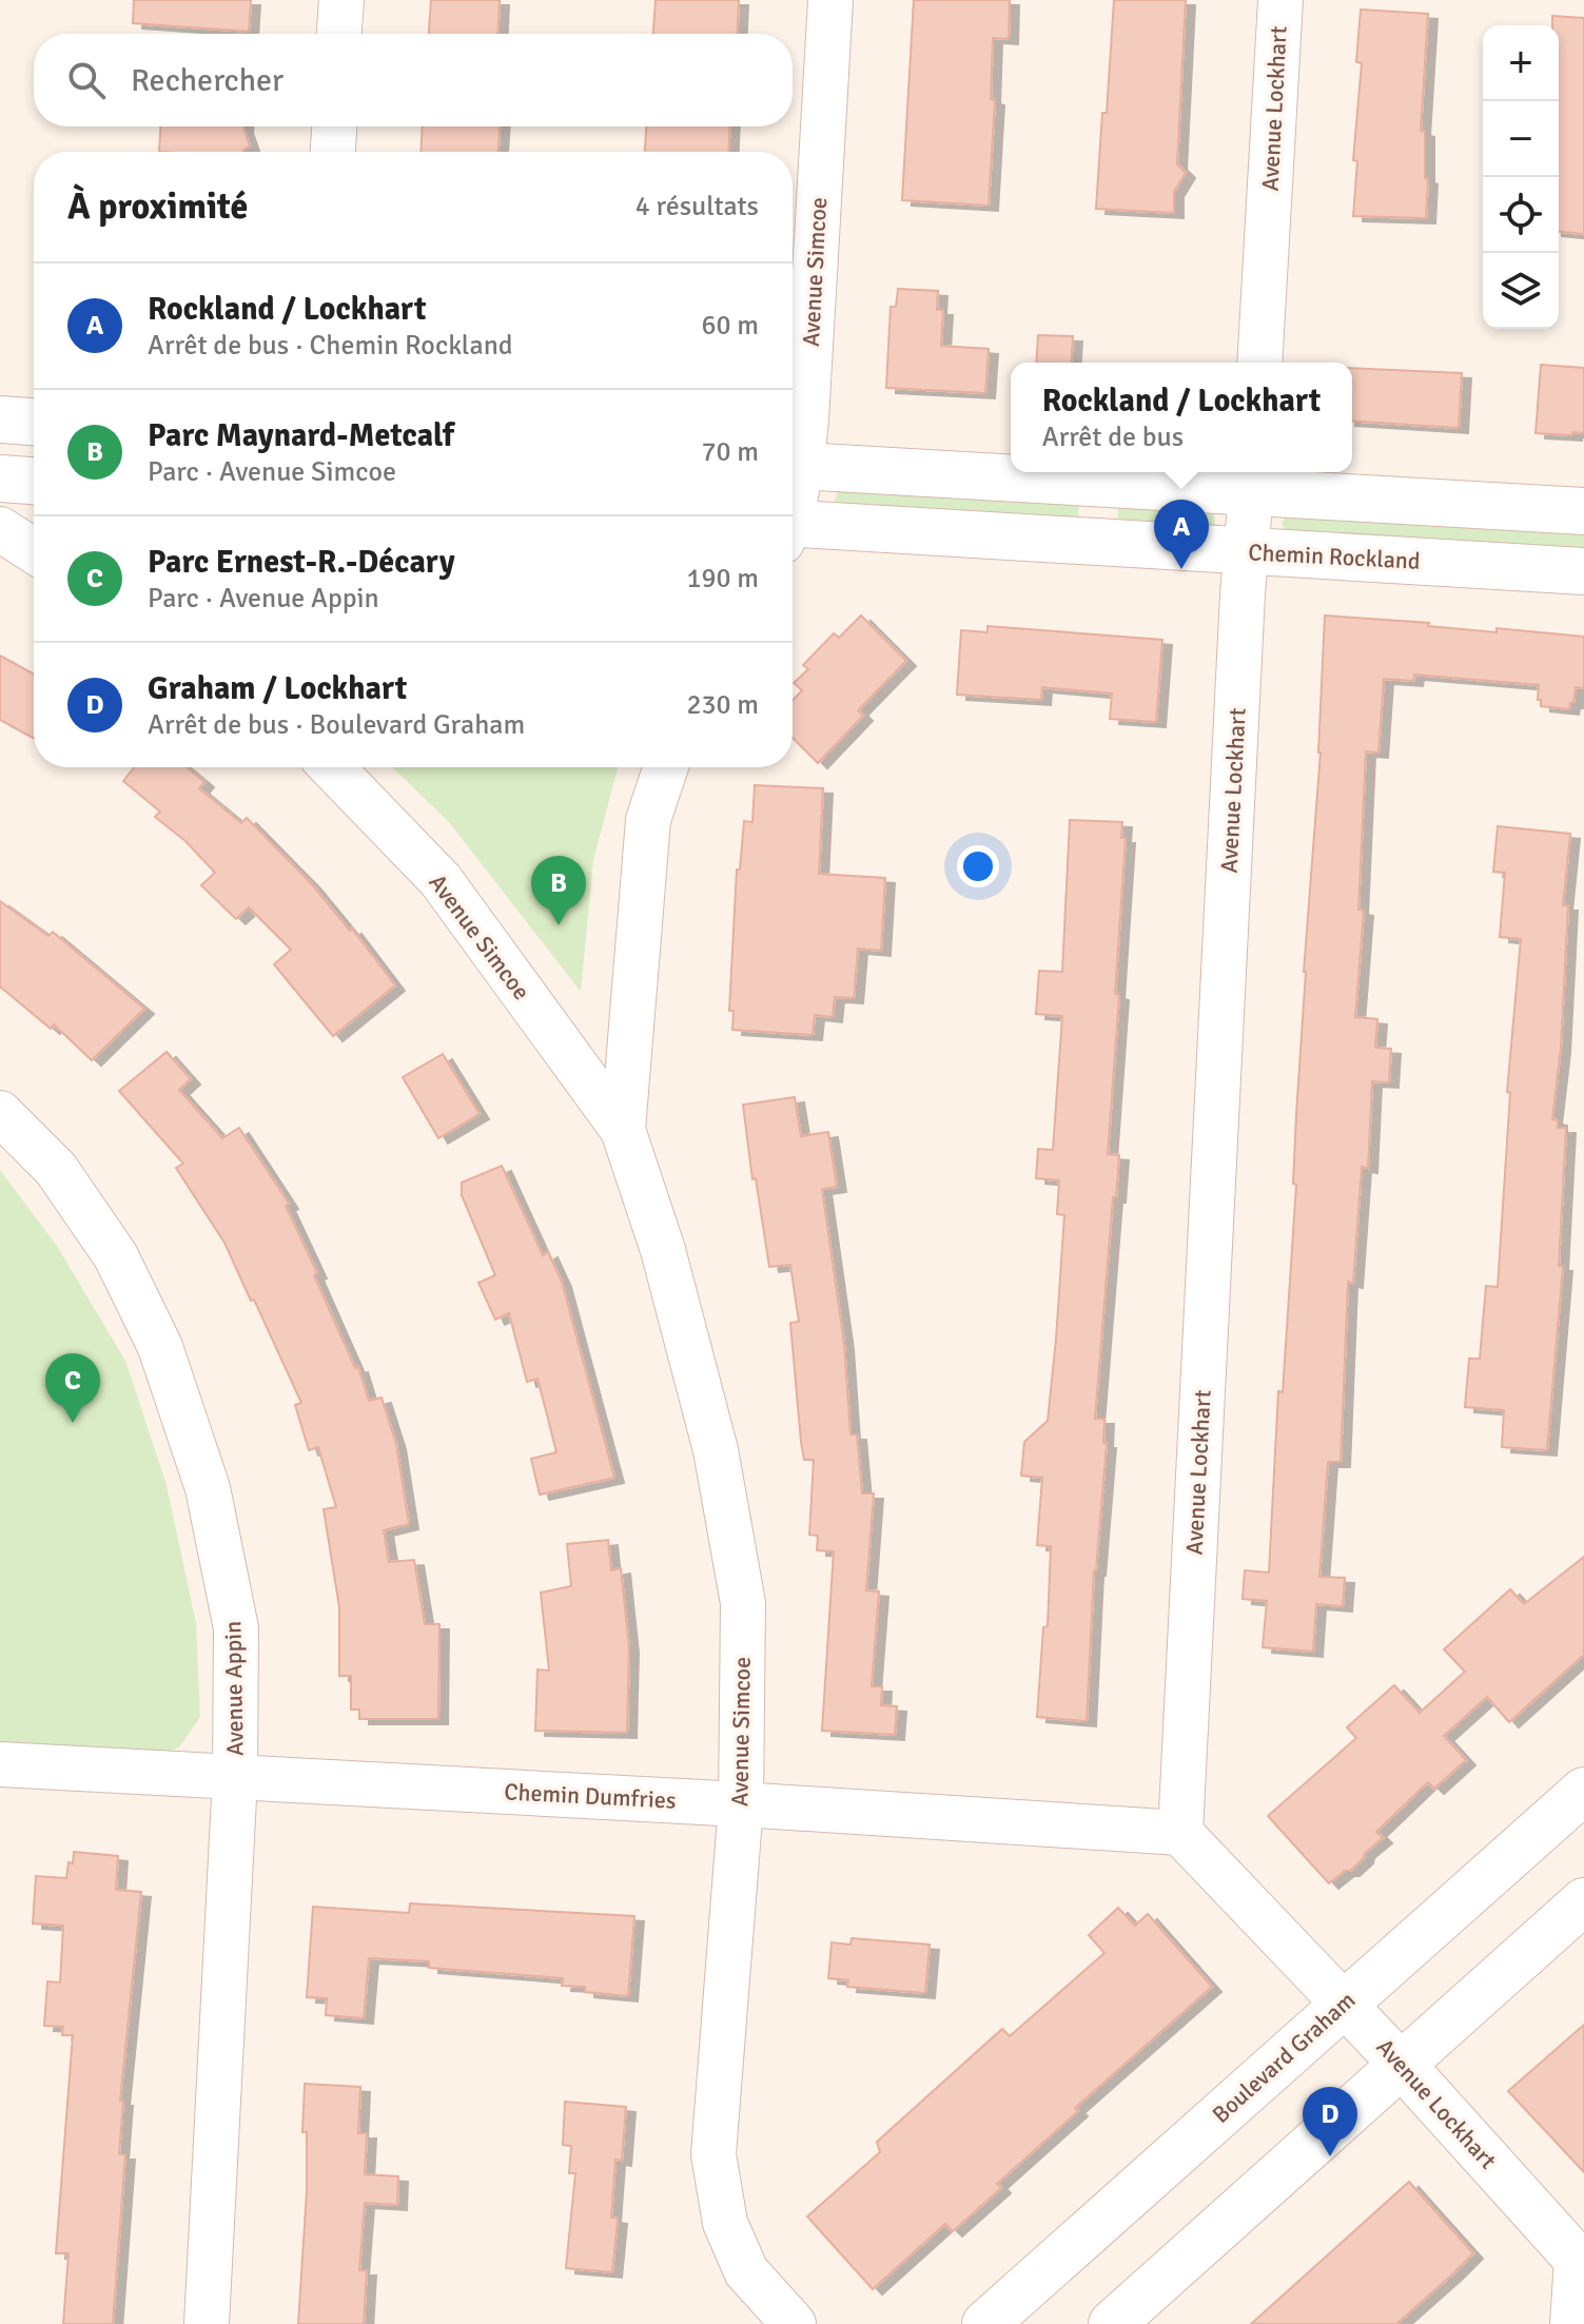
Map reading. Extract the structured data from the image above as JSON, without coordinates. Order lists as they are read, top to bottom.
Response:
{
  "streets": {
    "street": [
      "Avenue Lockhart",
      "Avenue Simcoe",
      "Chemin Rockland",
      "Avenue Appin",
      "Chemin Dumfries",
      "Boulevard Graham"
    ]
  },
  "crossings": [
    ["Avenue Lockhart", "Chemin Rockland"],
    ["Avenue Lockhart", "Chemin Dumfries"],
    ["Avenue Lockhart", "Boulevard Graham"],
    ["Avenue Simcoe", "Chemin Dumfries"],
    ["Avenue Appin", "Chemin Dumfries"]
  ],
  "page": {
    "map_buttons": ["+", "−"],
    "search": "Rechercher",
    "heading": ["À proximité", "4 résultats"],
    "list": [
      {
        "mark": "A",
        "name": "Rockland / Lockhart",
        "note": "Arrêt de bus · Chemin Rockland",
        "value": "60 m"
      },
      {
        "mark": "B",
        "name": "Parc Maynard-Metcalf",
        "note": "Parc · Avenue Simcoe",
        "value": "70 m"
      },
      {
        "mark": "C",
        "name": "Parc Ernest-R.-Décary",
        "note": "Parc · Avenue Appin",
        "value": "190 m"
      },
      {
        "mark": "D",
        "name": "Graham / Lockhart",
        "note": "Arrêt de bus · Boulevard Graham",
        "value": "230 m"
      }
    ],
    "popup": ["Rockland / Lockhart", "Arrêt de bus"],
    "pins": [
      "A",
      "B",
      "C",
      "D"
    ]
  }
}
